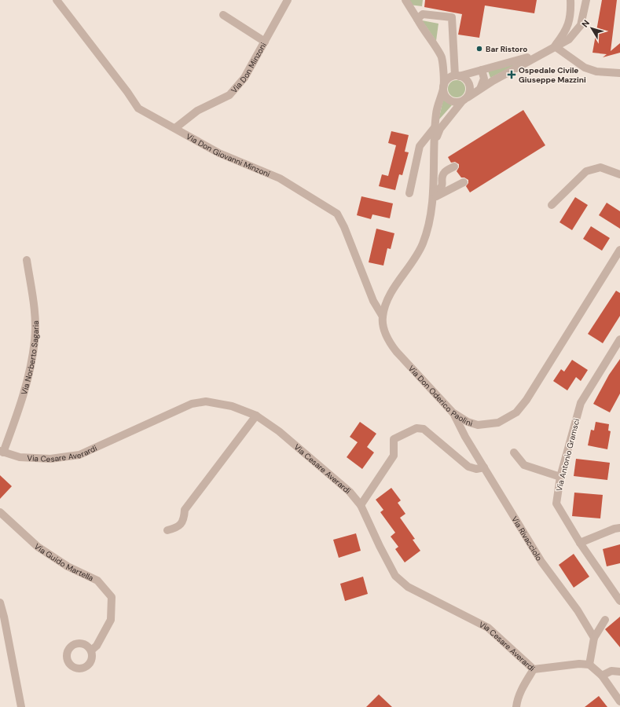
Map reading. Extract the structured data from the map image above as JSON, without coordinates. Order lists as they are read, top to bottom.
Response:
{
  "streets": {
    "street": [
      "Via Don Minzoni",
      "Via Don Giovanni Minzoni",
      "Via Norberto Sagaria",
      "Via Don Oderico Paolini",
      "Via Cesare Averardi",
      "Via Antonio Gramsci",
      "Via Rivacciolo",
      "Via Guido Martella"
    ]
  },
  "crossings": [
    ["Via Don Minzoni", "Via Don Giovanni Minzoni"],
    ["Via Don Giovanni Minzoni", "Via Don Oderico Paolini"],
    ["Via Norberto Sagaria", "Via Cesare Averardi"],
    ["Via Don Oderico Paolini", "Via Rivacciolo"]
  ],
  "places": {
    "other": ["Bar Ristoro"],
    "health": ["Ospedale Civile Giuseppe Mazzini"]
  },
  "north": "top left"
}
